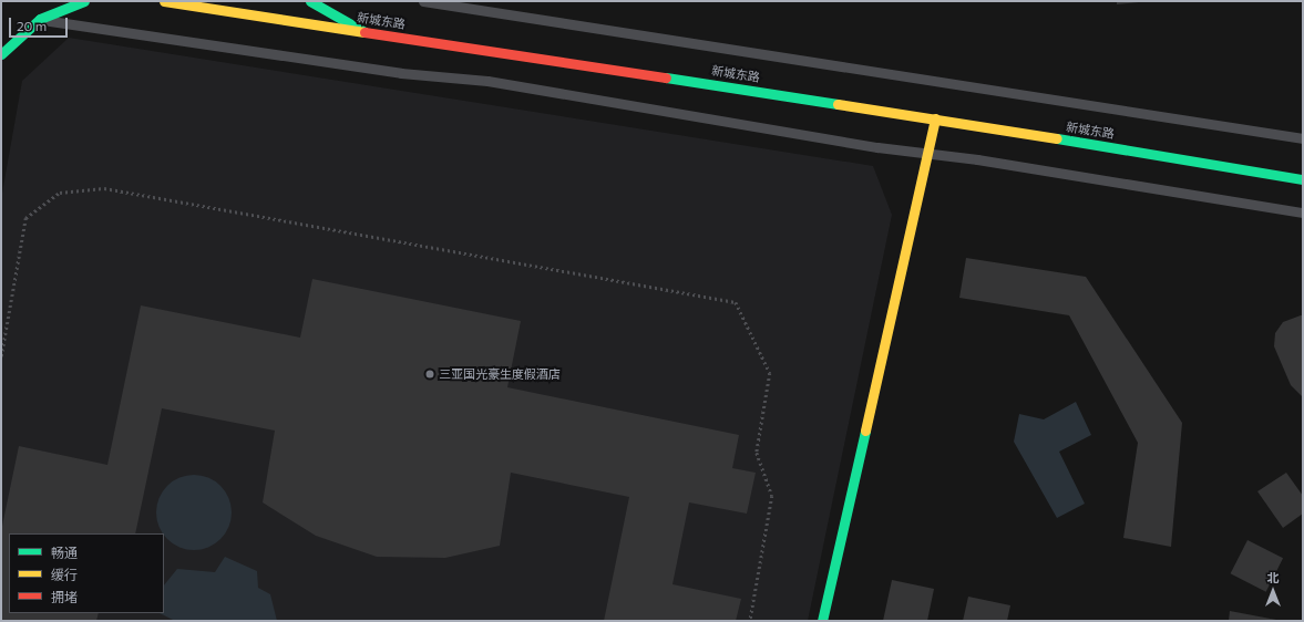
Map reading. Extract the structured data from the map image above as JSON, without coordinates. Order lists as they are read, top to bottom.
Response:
{
  "streets": {
    "main road": ["新城东路"]
  },
  "places": ["三亚国光豪生度假酒店"],
  "legend": ["畅通", "缓行", "拥堵"],
  "scale_bar": "20 m",
  "north": "top"
}
